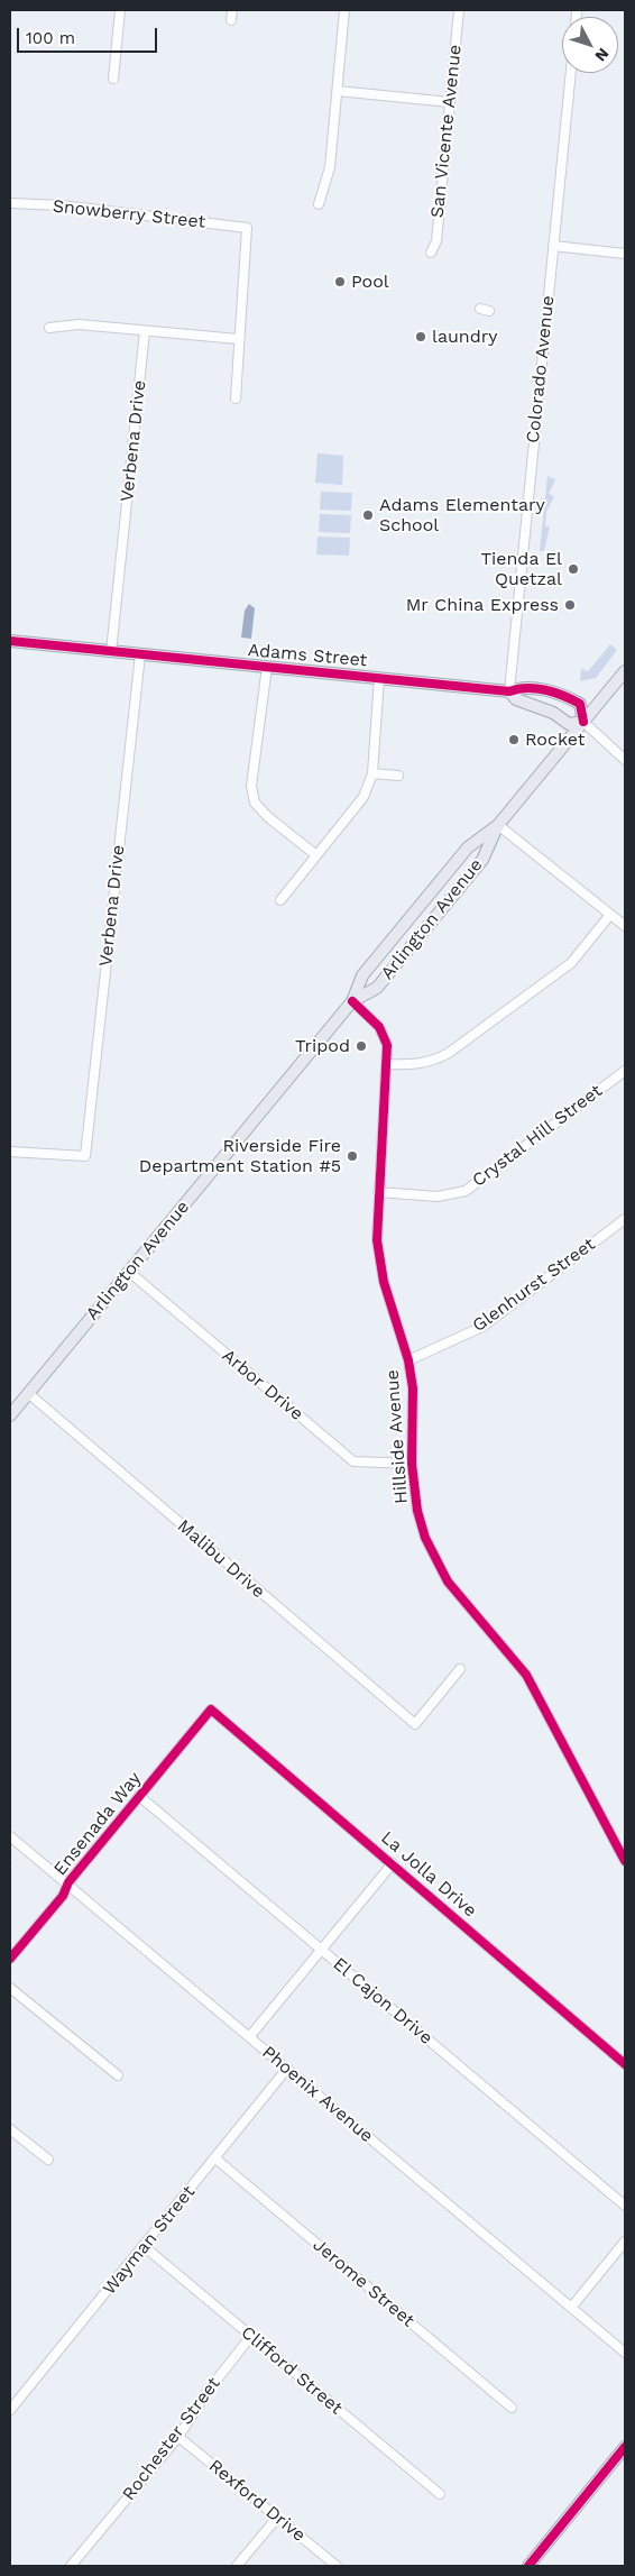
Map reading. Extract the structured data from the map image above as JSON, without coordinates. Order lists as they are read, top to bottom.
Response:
{
  "streets": {
    "main road": ["Adams Street", "Arlington Avenue"],
    "street": [
      "San Vicente Avenue",
      "Snowberry Street",
      "Colorado Avenue",
      "Verbena Drive",
      "Crystal Hill Street",
      "Glenhurst Street",
      "Arbor Drive",
      "Hillside Avenue",
      "Malibu Drive",
      "Ensenada Way",
      "La Jolla Drive",
      "El Cajon Drive",
      "Phoenix Avenue",
      "Wayman Street",
      "Jerome Street",
      "Clifford Street",
      "Rochester Street",
      "Rexford Drive"
    ]
  },
  "crossings": [
    ["Colorado Avenue", "Adams Street"],
    ["Verbena Drive", "Adams Street"],
    ["Adams Street", "Arlington Avenue"],
    ["Arlington Avenue", "Arbor Drive"],
    ["Arlington Avenue", "Hillside Avenue"],
    ["Arlington Avenue", "Malibu Drive"],
    ["Crystal Hill Street", "Hillside Avenue"],
    ["Glenhurst Street", "Hillside Avenue"],
    ["Arbor Drive", "Hillside Avenue"],
    ["Ensenada Way", "La Jolla Drive"],
    ["Ensenada Way", "El Cajon Drive"],
    ["Ensenada Way", "Phoenix Avenue"],
    ["Phoenix Avenue", "Wayman Street"],
    ["Wayman Street", "Jerome Street"],
    ["Wayman Street", "Clifford Street"],
    ["Clifford Street", "Rochester Street"],
    ["Rochester Street", "Rexford Drive"]
  ],
  "places": [
    "Pool",
    "laundry",
    "Adams Elementary School",
    "Tienda El Quetzal",
    "Mr China Express",
    "Rocket",
    "Tripod",
    "Riverside Fire Department Station #5"
  ],
  "scale_bar": "100 m",
  "north": "bottom right"
}
